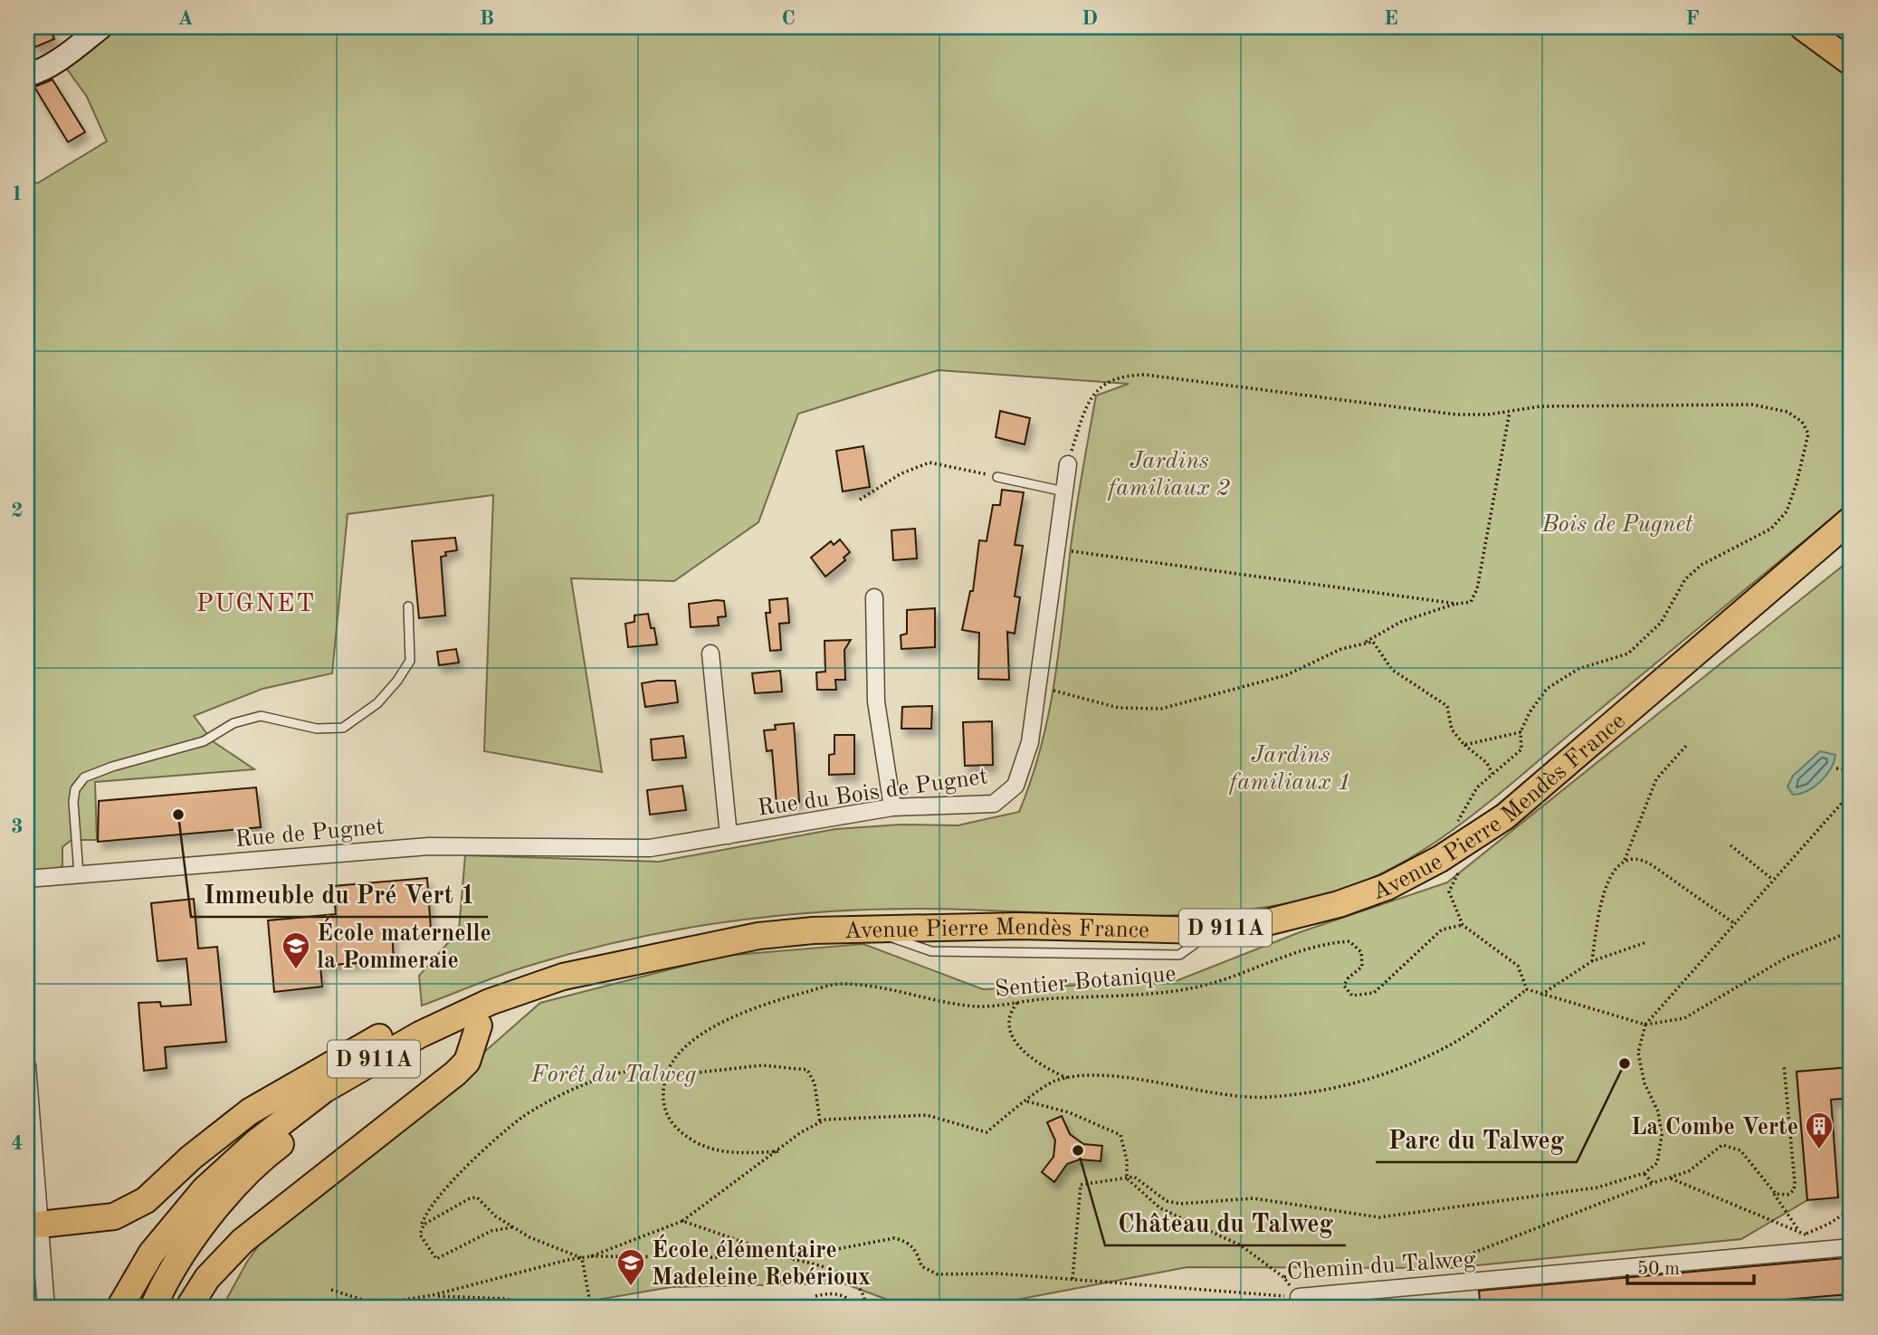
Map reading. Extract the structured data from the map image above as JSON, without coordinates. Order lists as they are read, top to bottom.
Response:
{
  "streets": {
    "main road": ["Avenue Pierre Mendès France", "D 911A"],
    "street": ["Rue du Bois de Pugnet", "Rue de Pugnet", "Chemin du Talweg"],
    "path": ["Sentier Botanique"]
  },
  "crossings": [
    ["Rue du Bois de Pugnet", "Rue de Pugnet"]
  ],
  "districts": ["PUGNET"],
  "parks": [
    "Jardins familiaux 2",
    "Bois de Pugnet",
    "Jardins familiaux 1",
    "Forêt du Talweg"
  ],
  "places": {
    "other": ["Immeuble du Pré Vert 1", "Parc du Talweg", "Château du Talweg"],
    "school or university": ["École maternelle la Pommeraie", "École élémentaire Madeleine Rebérioux"],
    "building": ["La Combe Verte"]
  },
  "scale_bar": "50 m",
  "grid": {
    "columns": [
      "A",
      "B",
      "C",
      "D",
      "E",
      "F"
    ],
    "rows": [
      "1",
      "2",
      "3",
      "4"
    ]
  }
}
